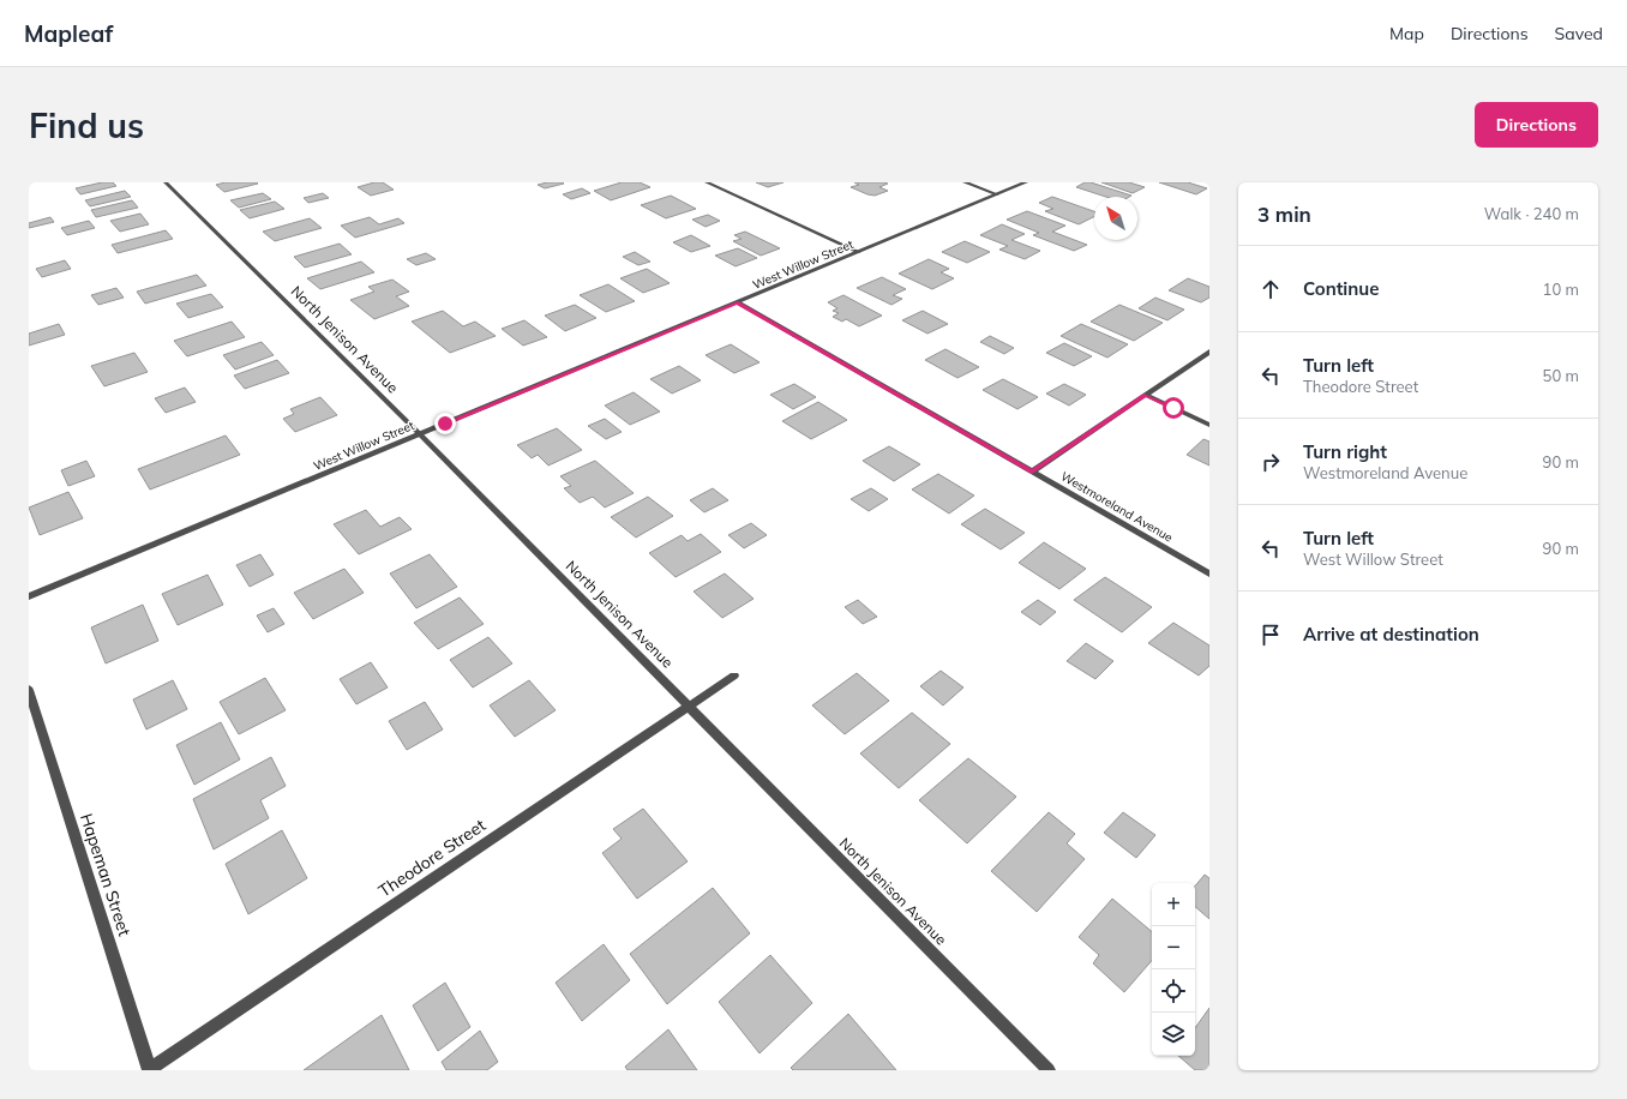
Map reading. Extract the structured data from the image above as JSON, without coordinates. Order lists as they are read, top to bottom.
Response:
{
  "streets": {
    "street": [
      "West Willow Street",
      "North Jenison Avenue",
      "Westmoreland Avenue",
      "Theodore Street",
      "Hapeman Street"
    ]
  },
  "crossings": [
    ["West Willow Street", "North Jenison Avenue"],
    ["West Willow Street", "Westmoreland Avenue"],
    ["North Jenison Avenue", "Theodore Street"],
    ["Theodore Street", "Hapeman Street"]
  ],
  "north": "top left",
  "page": {
    "header": "Mapleaf",
    "nav": ["Map", "Directions", "Saved"],
    "buttons": "Directions",
    "title": "Find us",
    "heading": ["3 min", "Walk · 240 m"],
    "list": [
      ["Continue", "10 m"],
      ["Turn left", "Theodore Street", "50 m"],
      ["Turn right", "Westmoreland Avenue", "90 m"],
      ["Turn left", "West Willow Street", "90 m"],
      "Arrive at destination"
    ],
    "map_buttons": ["+", "−"]
  }
}
